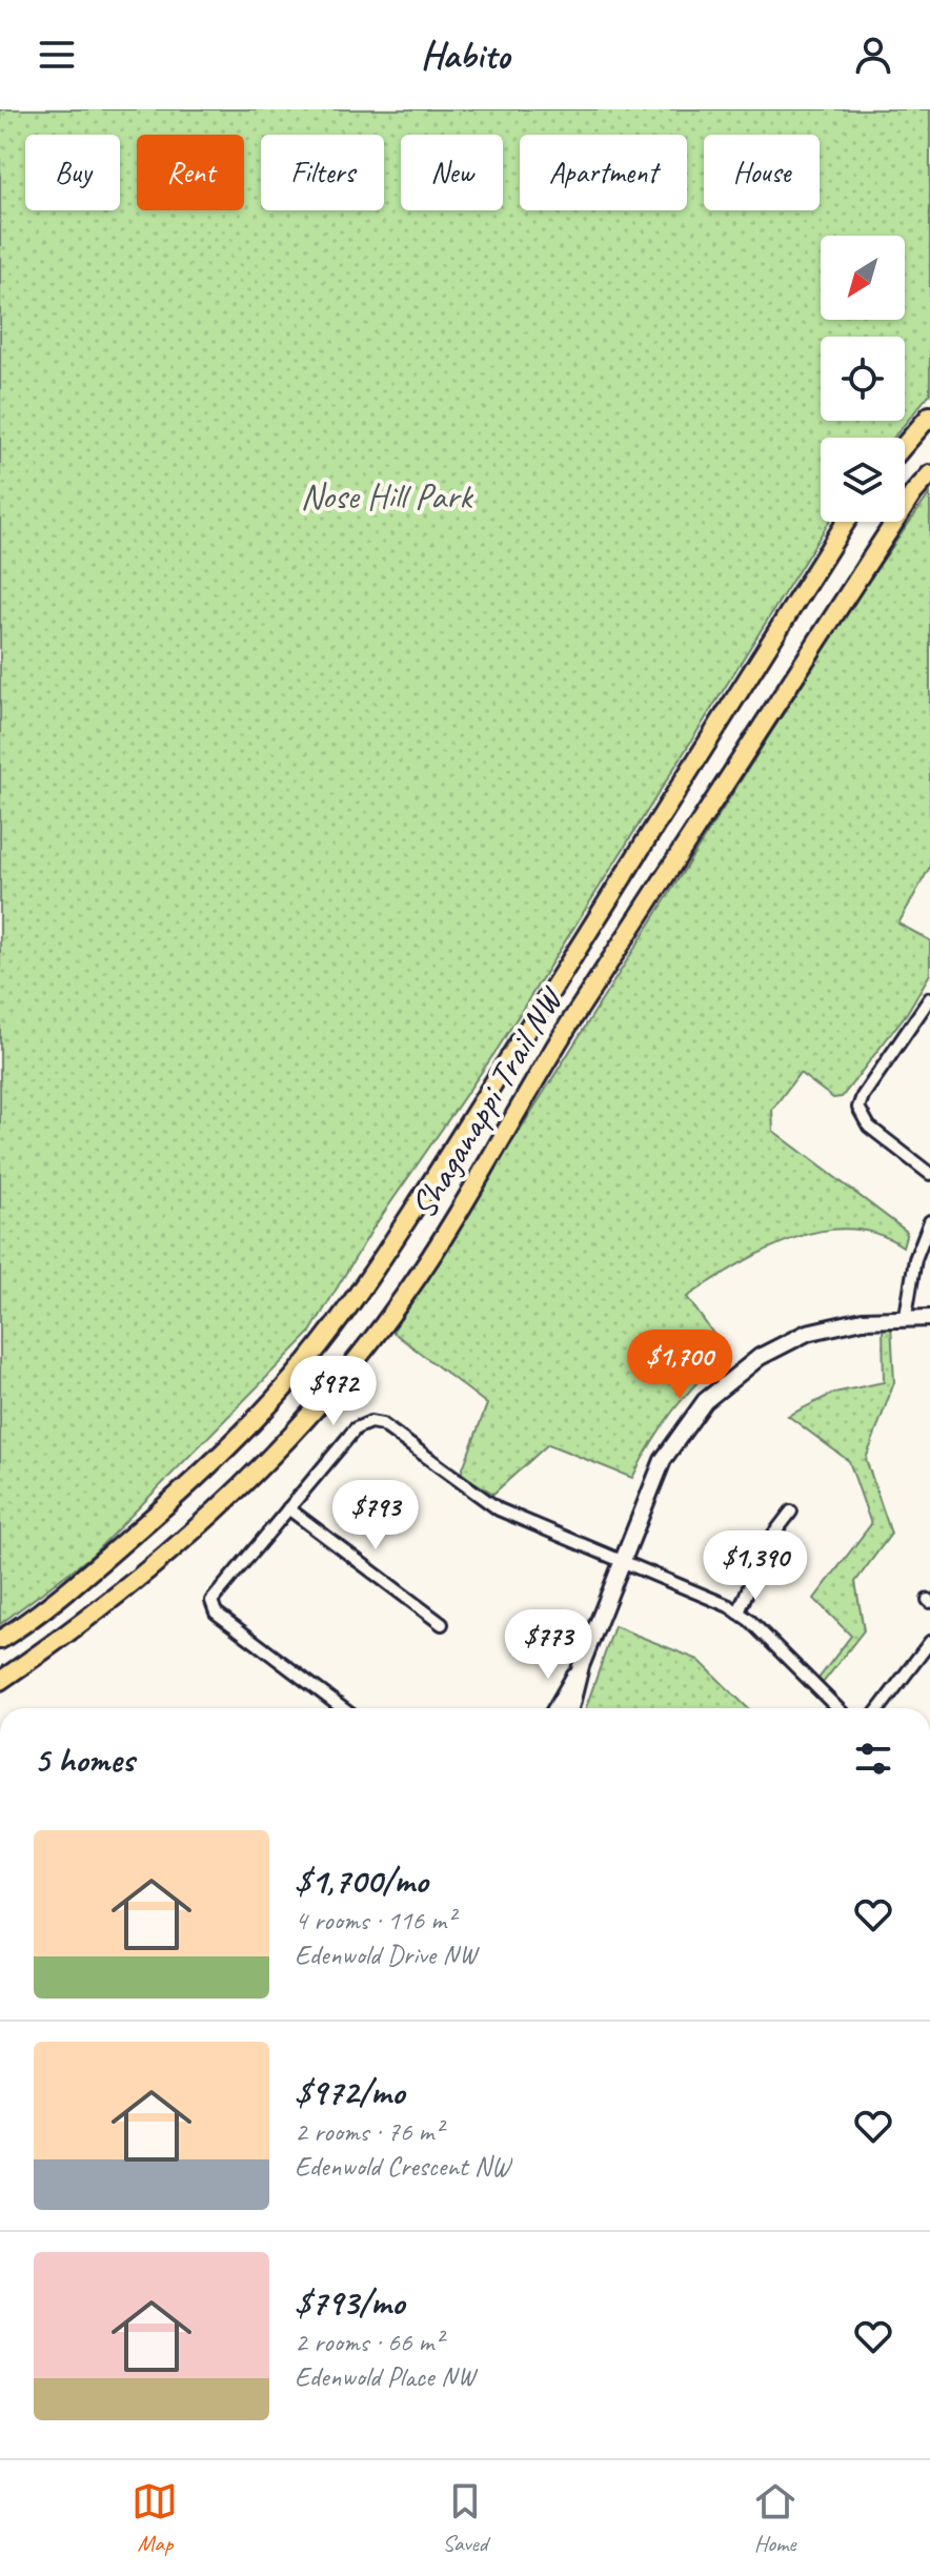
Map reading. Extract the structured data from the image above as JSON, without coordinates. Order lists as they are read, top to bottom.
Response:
{
  "streets": {
    "main road": ["Shaganappi Trail NW"]
  },
  "parks": ["Nose Hill Park"],
  "north": "bottom left",
  "page": {
    "header": "Habito",
    "chip": [
      "Buy",
      "Rent",
      "Filters",
      "New",
      "Apartment",
      "House"
    ],
    "price": [
      "$1,700",
      "$972",
      "$793",
      "$1,390",
      "$773"
    ],
    "heading": "5 homes",
    "list": [
      {
        "name": "$1,700/mo",
        "note": "4 rooms · 116 m² · Edenwold Drive NW"
      },
      {
        "name": "$972/mo",
        "note": "2 rooms · 76 m² · Edenwold Crescent NW"
      },
      {
        "name": "$793/mo",
        "note": "2 rooms · 66 m² · Edenwold Place NW"
      }
    ],
    "tabs": ["Map", "Saved", "Home"]
  }
}
